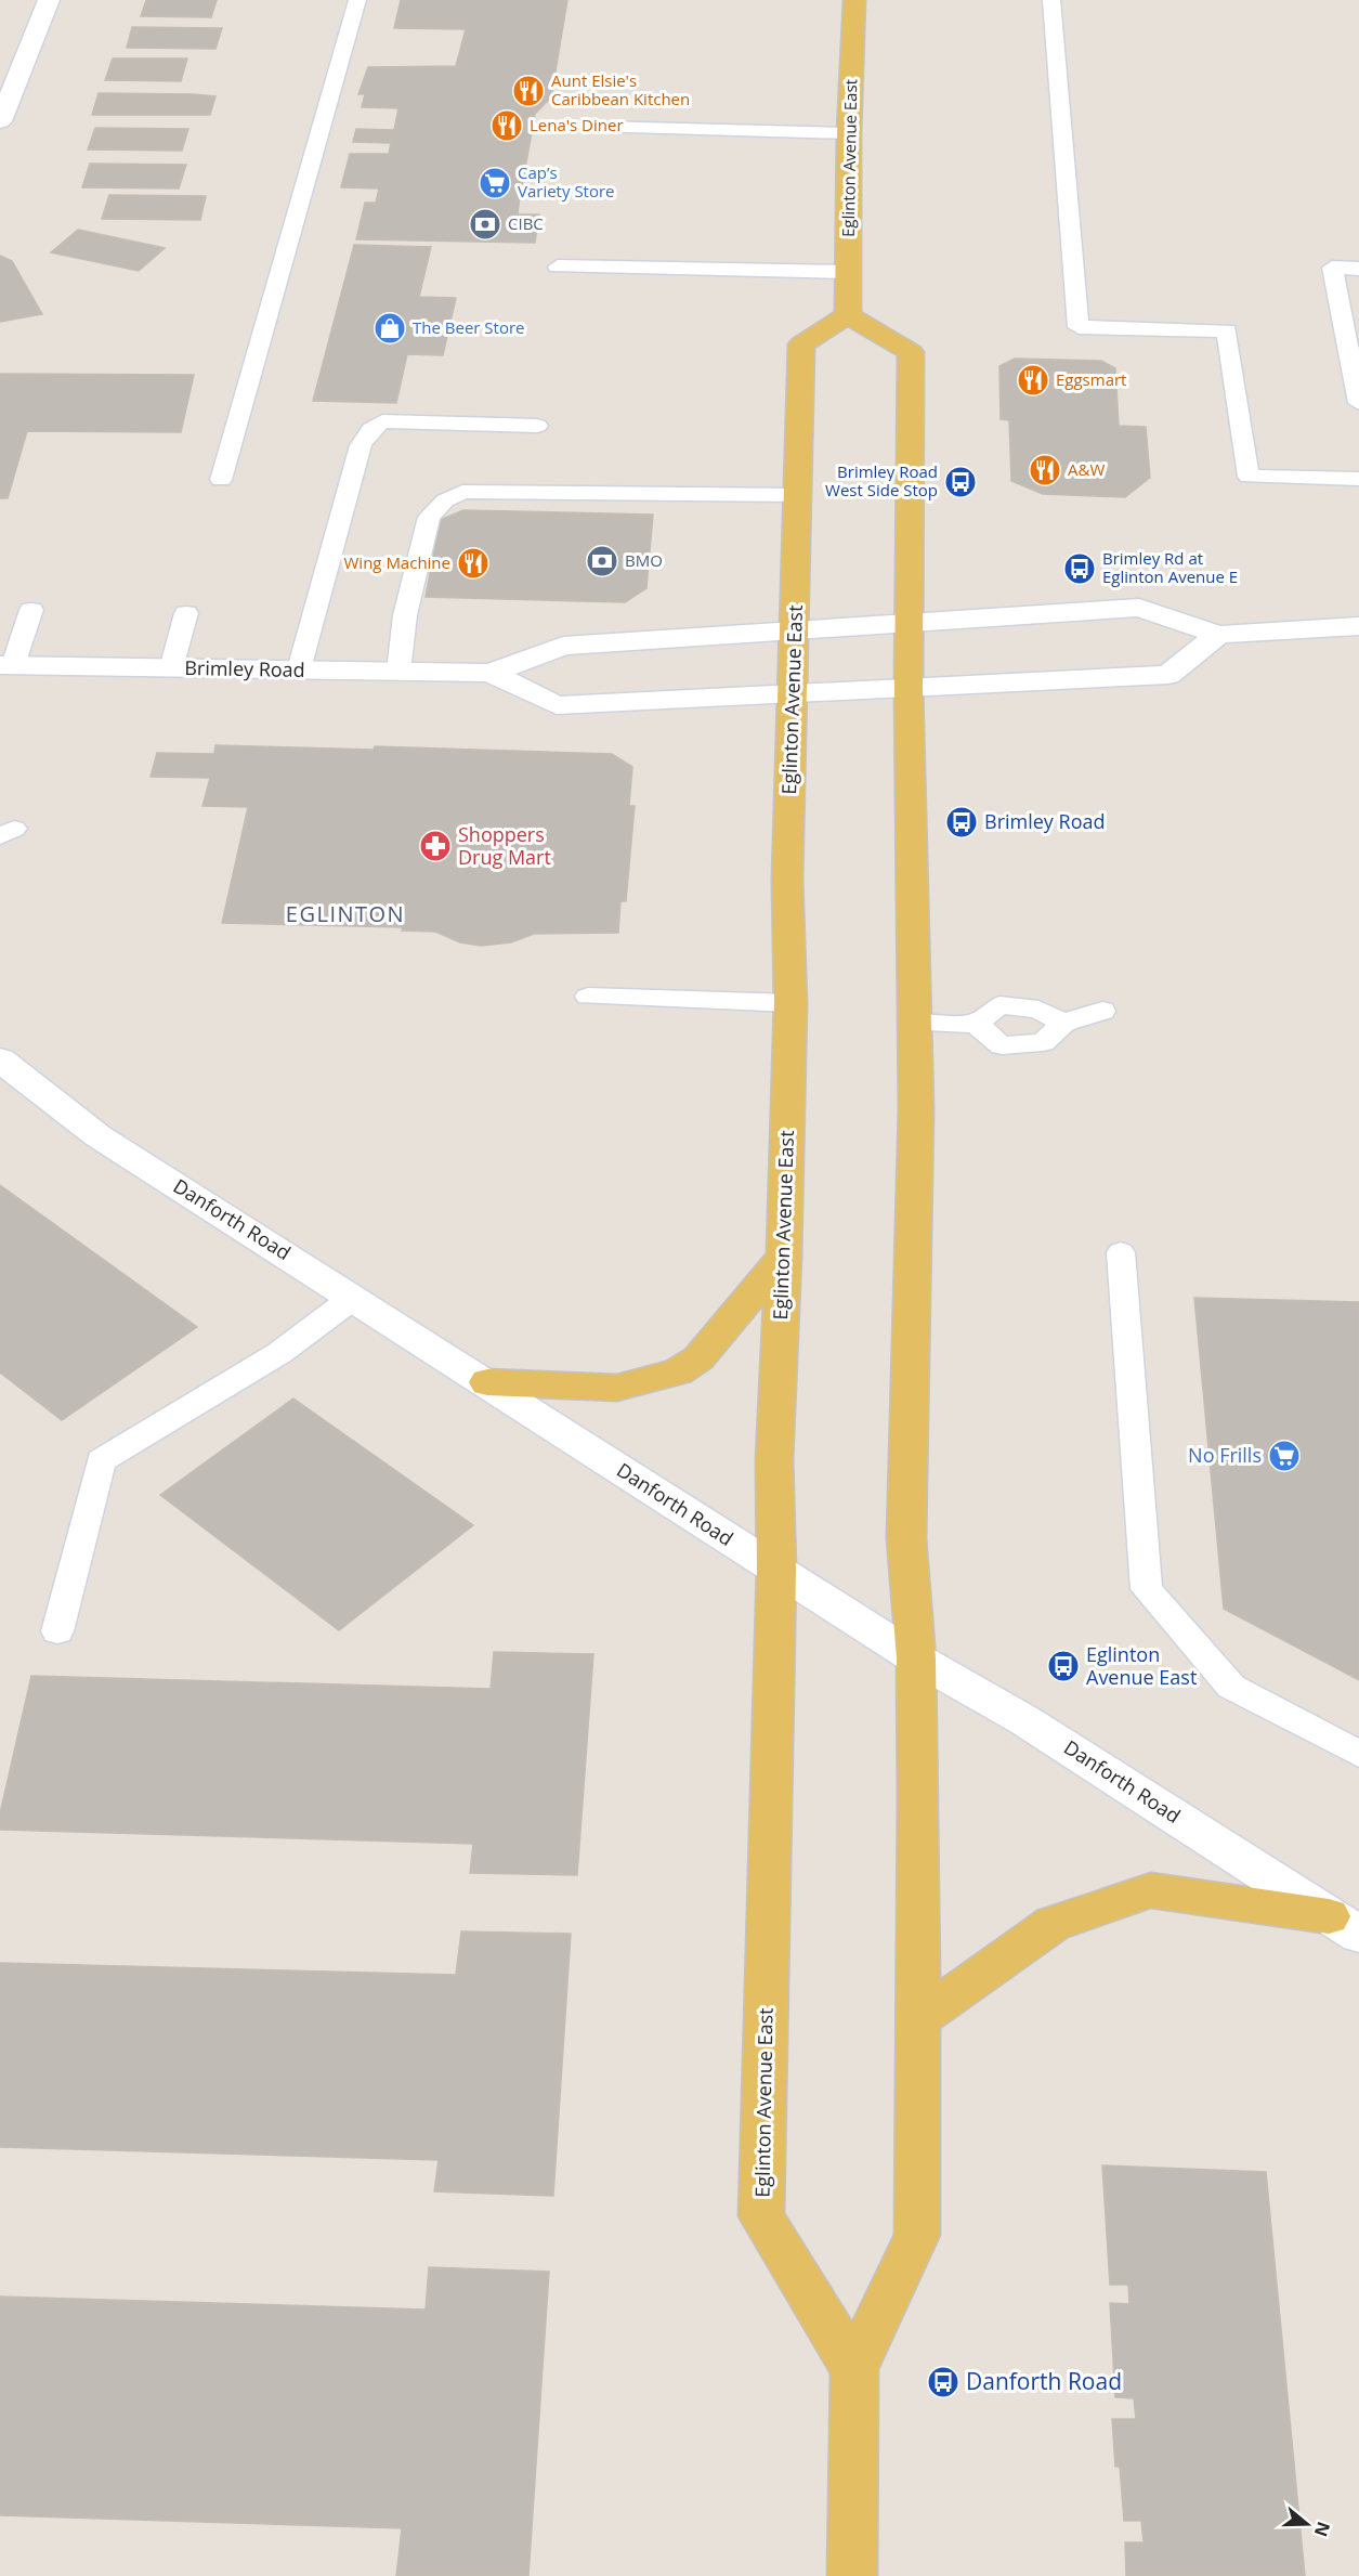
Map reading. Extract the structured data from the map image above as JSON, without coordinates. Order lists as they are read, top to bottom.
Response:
{
  "streets": {
    "main road": ["Eglinton Avenue East", "Brimley Road", "Danforth Road"]
  },
  "crossings": [
    ["Eglinton Avenue East", "Brimley Road"],
    ["Eglinton Avenue East", "Danforth Road"]
  ],
  "districts": ["EGLINTON"],
  "places": {
    "restaurant": [
      "Aunt Elsie's Caribbean Kitchen",
      "Lena's Diner",
      "Eggsmart",
      "A&W",
      "Wing Machine"
    ],
    "supermarket": ["Cap’s Variety Store", "No Frills"],
    "bank": ["CIBC", "BMO"],
    "shop": ["The Beer Store"],
    "bus stop": [
      "Brimley Road West Side Stop",
      "Brimley Rd at Eglinton Avenue E",
      "Brimley Road",
      "Eglinton Avenue East",
      "Danforth Road"
    ],
    "pharmacy": ["Shoppers Drug Mart"]
  },
  "north": "right"
}
